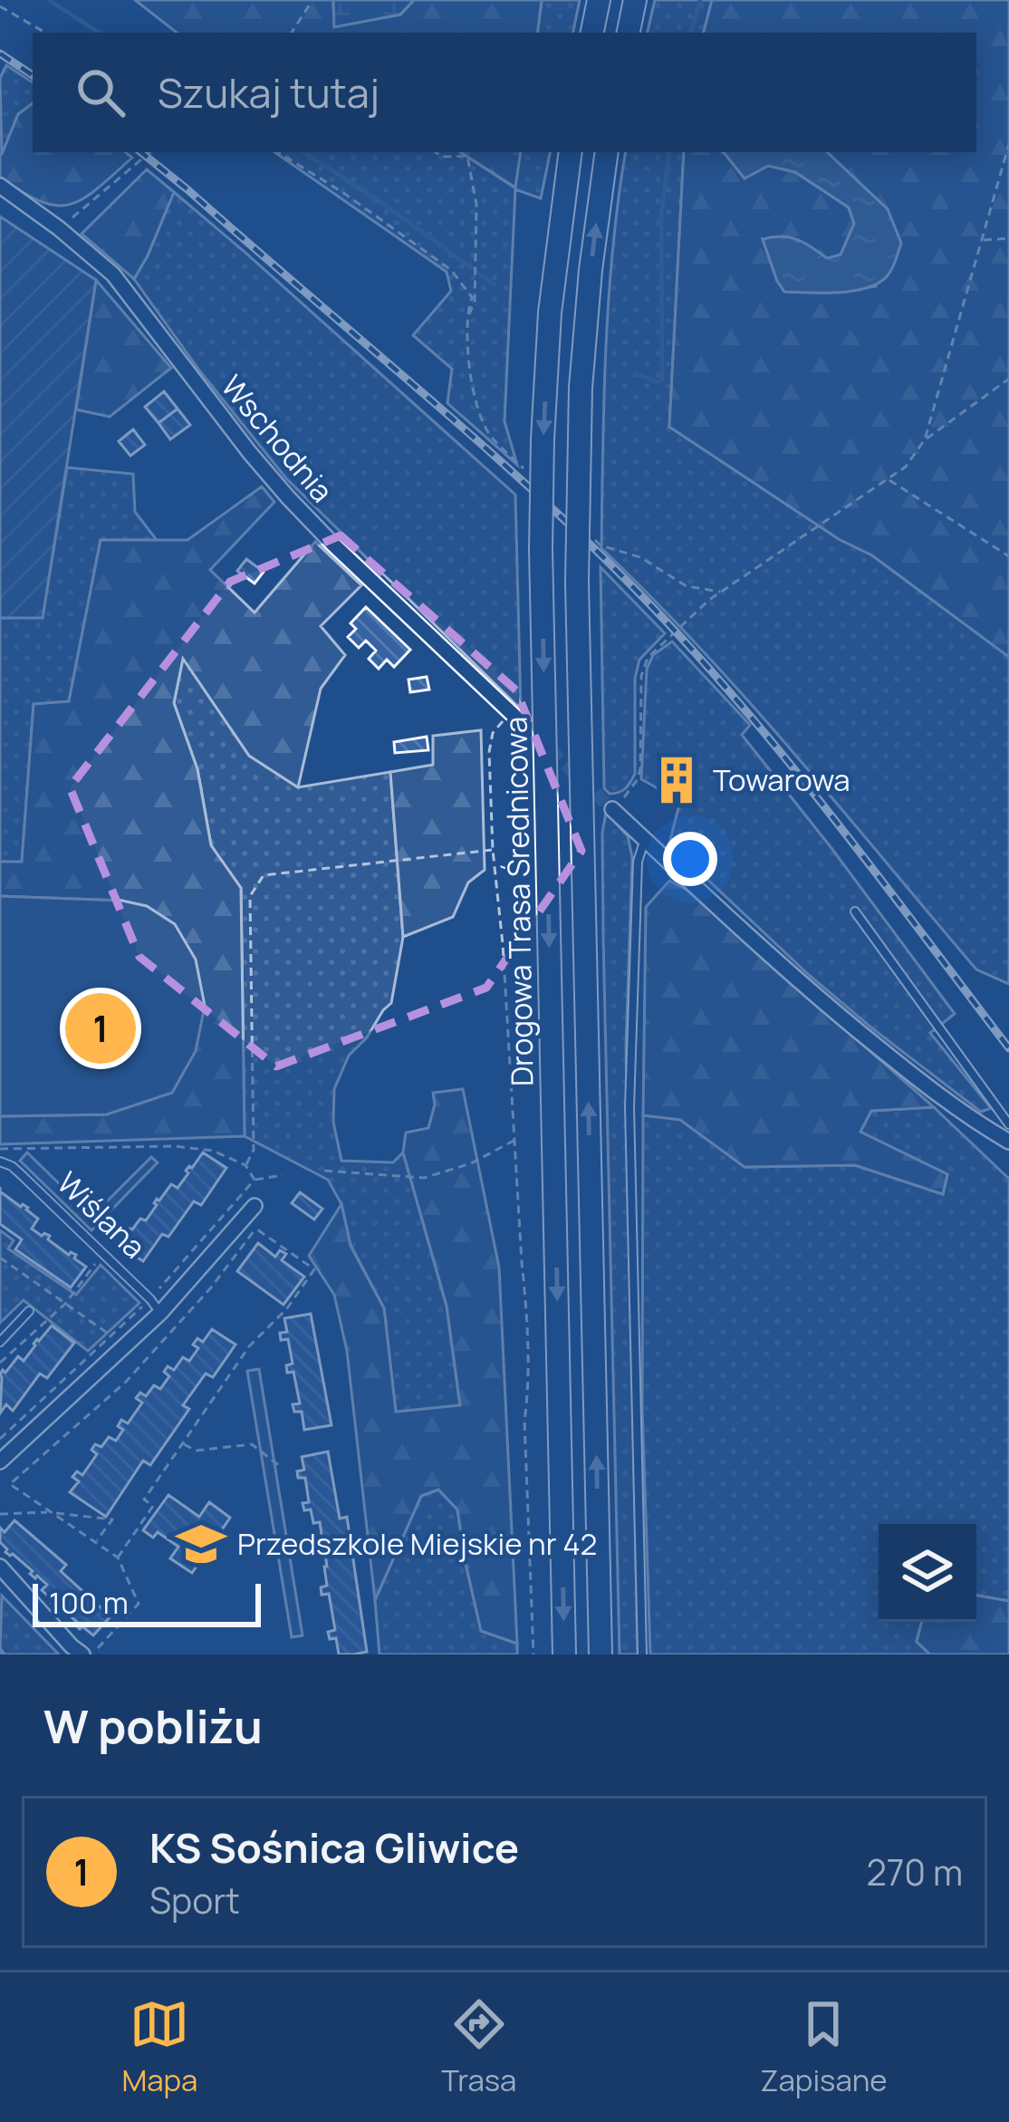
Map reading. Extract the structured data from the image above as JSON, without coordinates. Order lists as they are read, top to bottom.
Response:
{
  "streets": {
    "main road": ["Drogowa Trasa Średnicowa"],
    "street": ["Wschodnia"],
    "lane": ["Wiślana"]
  },
  "places": {
    "building": ["Towarowa"],
    "school or university": ["Przedszkole Miejskie nr 42"]
  },
  "scale_bar": "100 m",
  "page": {
    "search": "Szukaj tutaj",
    "pins": "1",
    "scale": "100 m",
    "heading": "W pobliżu",
    "list": [
      {
        "mark": "1",
        "name": "KS Sośnica Gliwice",
        "note": "Sport",
        "value": "270 m"
      }
    ],
    "nav": ["Mapa", "Trasa", "Zapisane"]
  }
}
